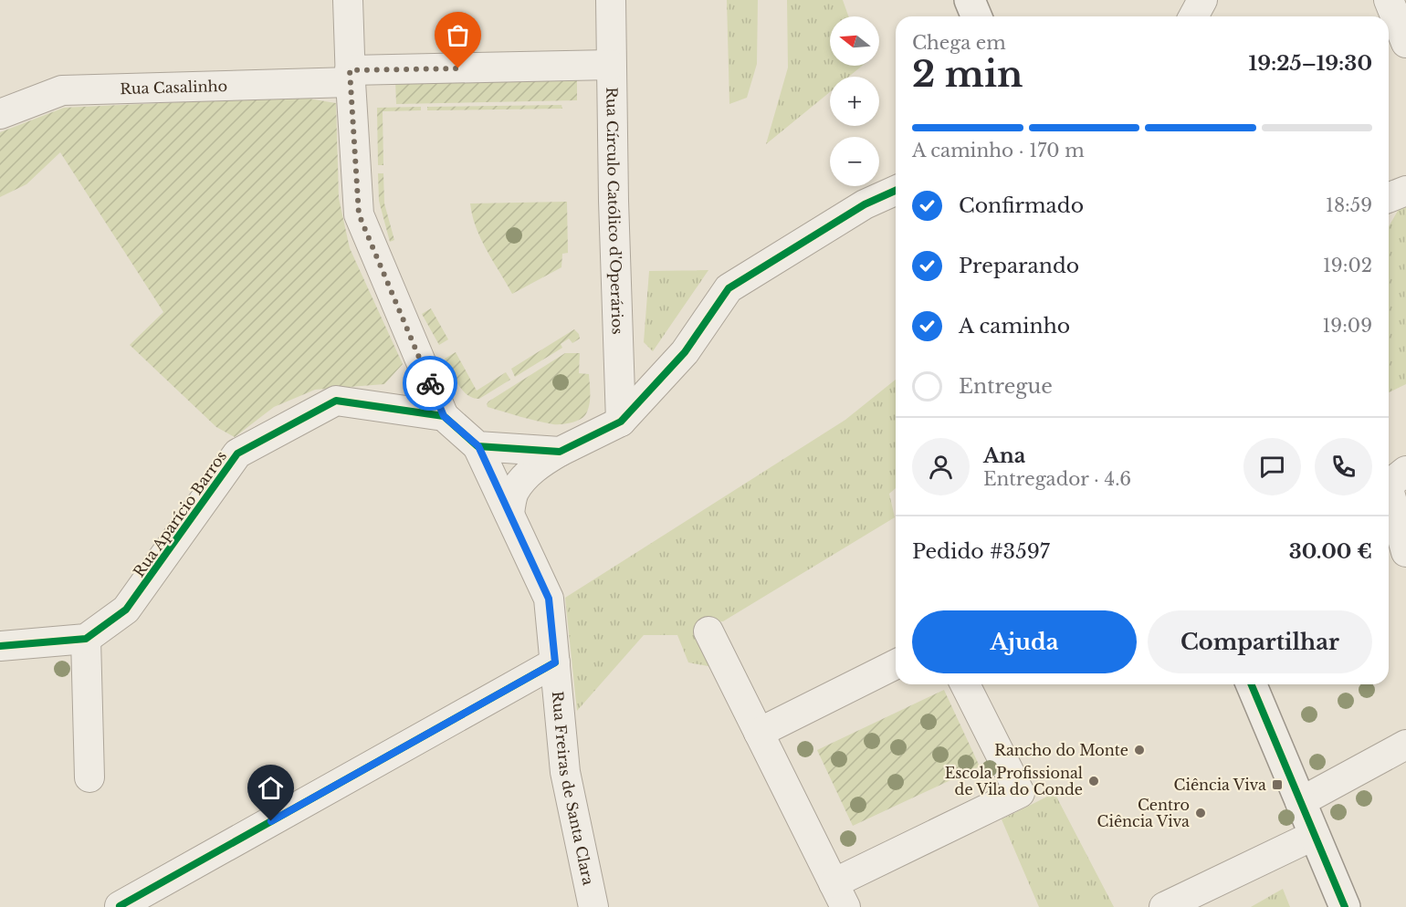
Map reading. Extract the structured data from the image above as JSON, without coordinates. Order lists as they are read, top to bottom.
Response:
{
  "streets": {
    "street": [
      "Rua Casalinho",
      "Rua Círculo Católico d'Operários",
      "Rua Aparício Barros",
      "Rua Freiras de Santa Clara"
    ]
  },
  "crossings": [
    ["Rua Casalinho", "Rua Círculo Católico d'Operários"]
  ],
  "places": {
    "other": ["Rancho do Monte", "Escola Profissional de Vila do Conde", "Centro Ciência Viva"],
    "transit": ["Ciência Viva"]
  },
  "north": "left",
  "page": {
    "map_buttons": ["+", "−"],
    "heading": ["2 min", "Chega em", "19:25–19:30"],
    "panel": [
      "Ana",
      "Entregador · 4.6",
      "Pedido #3597",
      "30.00 €"
    ],
    "bar": "A caminho · 170 m",
    "list": [
      ["Confirmado", "18:59"],
      ["Preparando", "19:02"],
      ["A caminho", "19:09"],
      "Entregue"
    ],
    "buttons": ["Ajuda", "Compartilhar"]
  }
}
